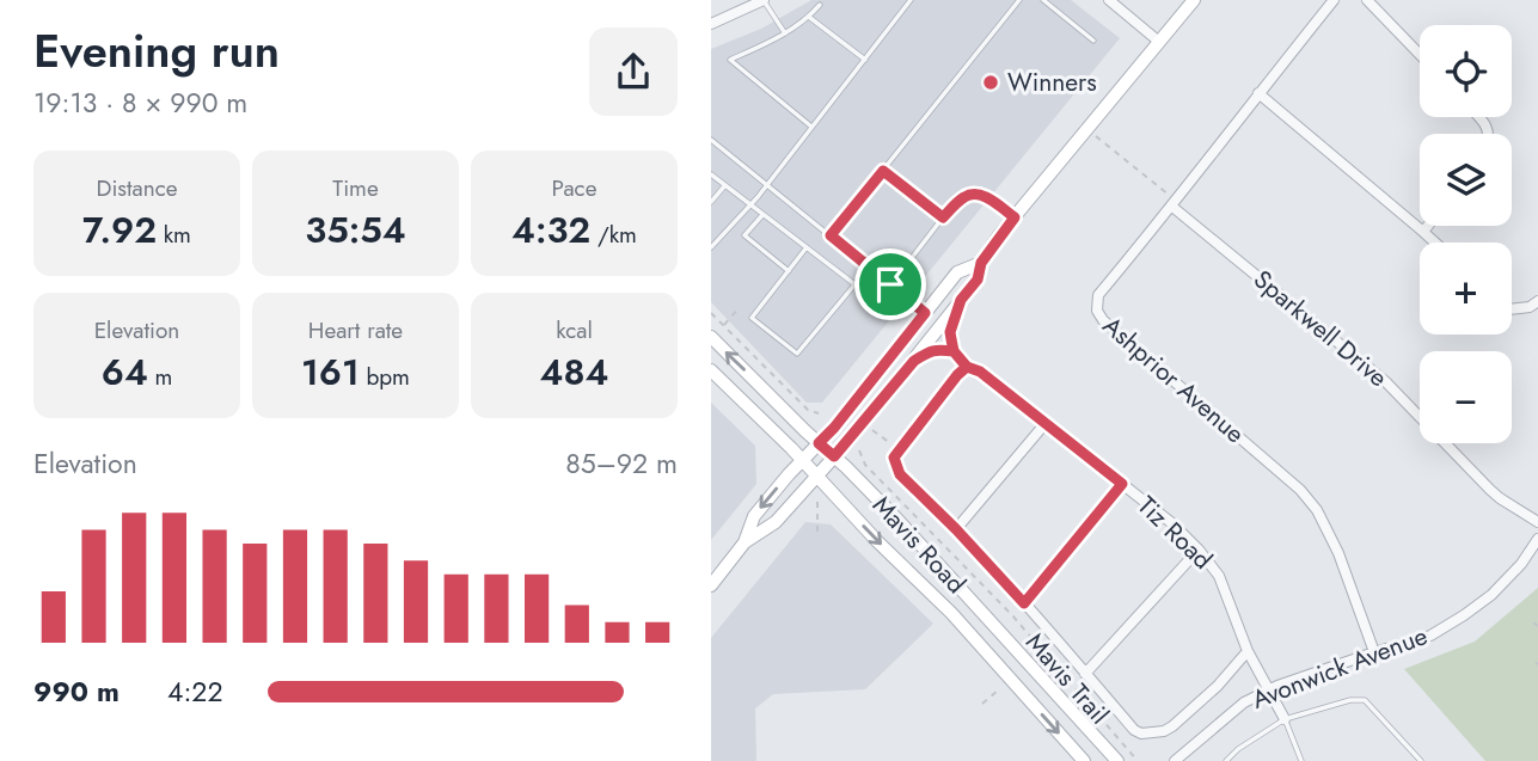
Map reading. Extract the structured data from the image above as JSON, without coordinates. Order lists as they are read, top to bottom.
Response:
{
  "streets": {
    "street": [
      "Sparkwell Drive",
      "Ashprior Avenue",
      "Tiz Road",
      "Mavis Road",
      "Avonwick Avenue"
    ],
    "path": ["Mavis Trail"]
  },
  "crossings": [
    ["Sparkwell Drive", "Ashprior Avenue"],
    ["Ashprior Avenue", "Avonwick Avenue"],
    ["Tiz Road", "Avonwick Avenue"]
  ],
  "places": ["Winners"],
  "page": {
    "heading": ["Evening run", "19:13 · 8 × 990 m"],
    "map_buttons": ["+", "−"],
    "stats": [
      ["Distance", "7.92 km"],
      ["Time", "35:54"],
      ["Pace", "4:32 /km"],
      ["Elevation", "64 m"],
      ["Heart rate", "161 bpm"],
      ["kcal", "484"]
    ],
    "chart": ["Elevation", "85–92 m"],
    "list": [
      {
        "name": "990 m",
        "note": "4:22"
      }
    ]
  }
}
